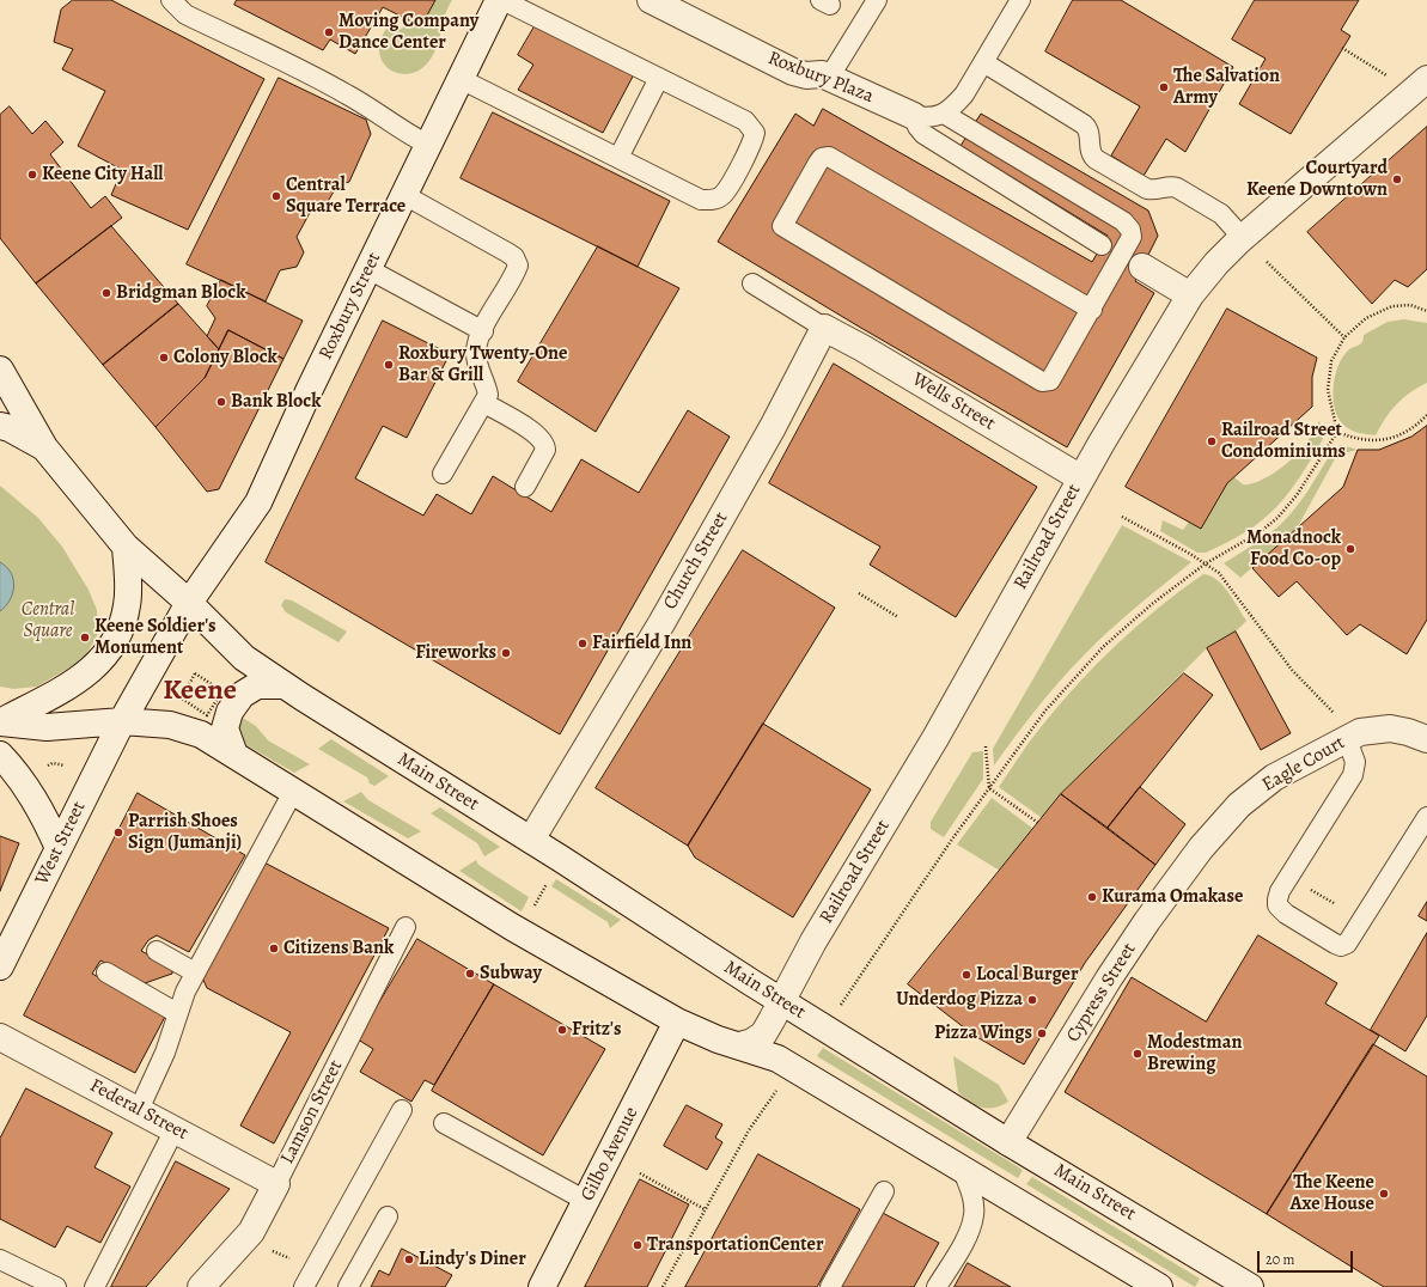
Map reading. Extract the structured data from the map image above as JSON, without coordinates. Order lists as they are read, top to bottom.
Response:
{
  "streets": {
    "street": [
      "Roxbury Plaza",
      "Roxbury Street",
      "Wells Street",
      "Railroad Street",
      "Church Street",
      "Eagle Court",
      "Main Street",
      "West Street",
      "Cypress Street",
      "Federal Street",
      "Lamson Street",
      "Gilbo Avenue"
    ]
  },
  "crossings": [
    ["Roxbury Street", "Main Street"],
    ["Wells Street", "Railroad Street"],
    ["Wells Street", "Church Street"],
    ["Railroad Street", "Main Street"],
    ["Church Street", "Main Street"],
    ["Eagle Court", "Cypress Street"],
    ["Main Street", "Cypress Street"],
    ["Federal Street", "Lamson Street"]
  ],
  "districts": ["Keene"],
  "parks": ["Central Square"],
  "places": [
    "Moving Company Dance Center",
    "The Salvation Army",
    "Keene City Hall",
    "Courtyard Keene Downtown",
    "Central Square Terrace",
    "Bridgman Block",
    "Colony Block",
    "Roxbury Twenty-One Bar & Grill",
    "Bank Block",
    "Railroad Street Condominiums",
    "Monadnock Food Co-op",
    "Keene Soldier's Monument",
    "Fairfield Inn",
    "Fireworks",
    "Parrish Shoes Sign (Jumanji)",
    "Kurama Omakase",
    "Citizens Bank",
    "Subway",
    "Local Burger",
    "Underdog Pizza",
    "Fritz's",
    "Pizza Wings",
    "Modestman Brewing",
    "The Keene Axe House",
    "TransportationCenter",
    "Lindy's Diner"
  ],
  "scale_bar": "20 m"
}
